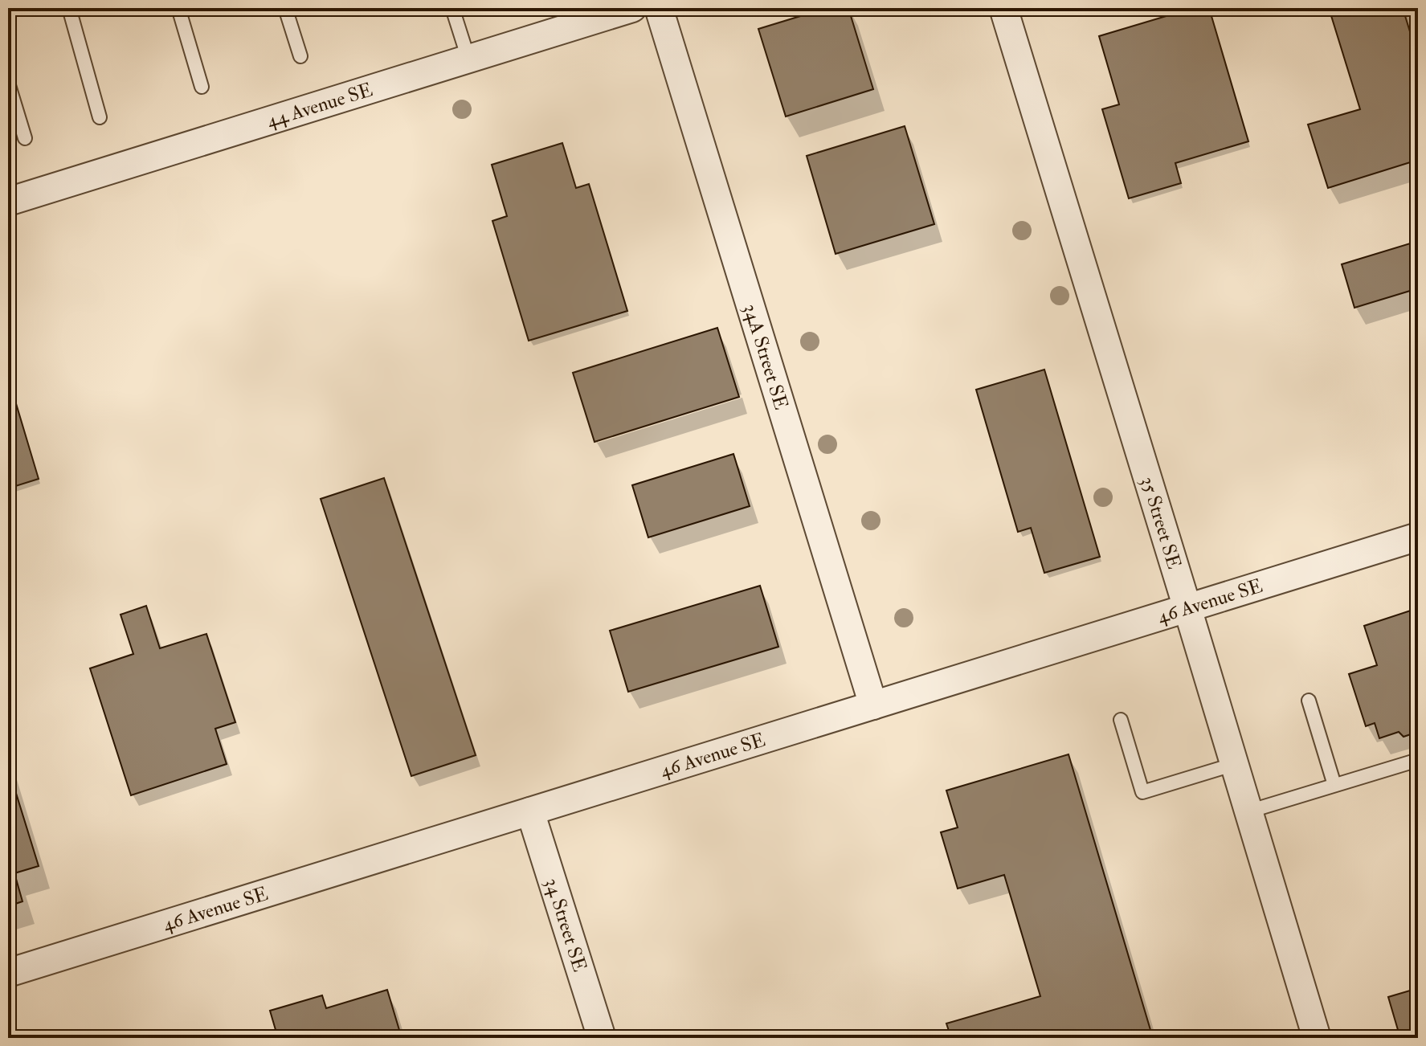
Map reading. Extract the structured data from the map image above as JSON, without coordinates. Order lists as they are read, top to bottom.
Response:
{
  "streets": {
    "street": [
      "44 Avenue SE",
      "34A Street SE",
      "35 Street SE",
      "46 Avenue SE",
      "34 Street SE"
    ]
  },
  "crossings": [
    ["34A Street SE", "46 Avenue SE"],
    ["35 Street SE", "46 Avenue SE"],
    ["46 Avenue SE", "34 Street SE"]
  ]
}
